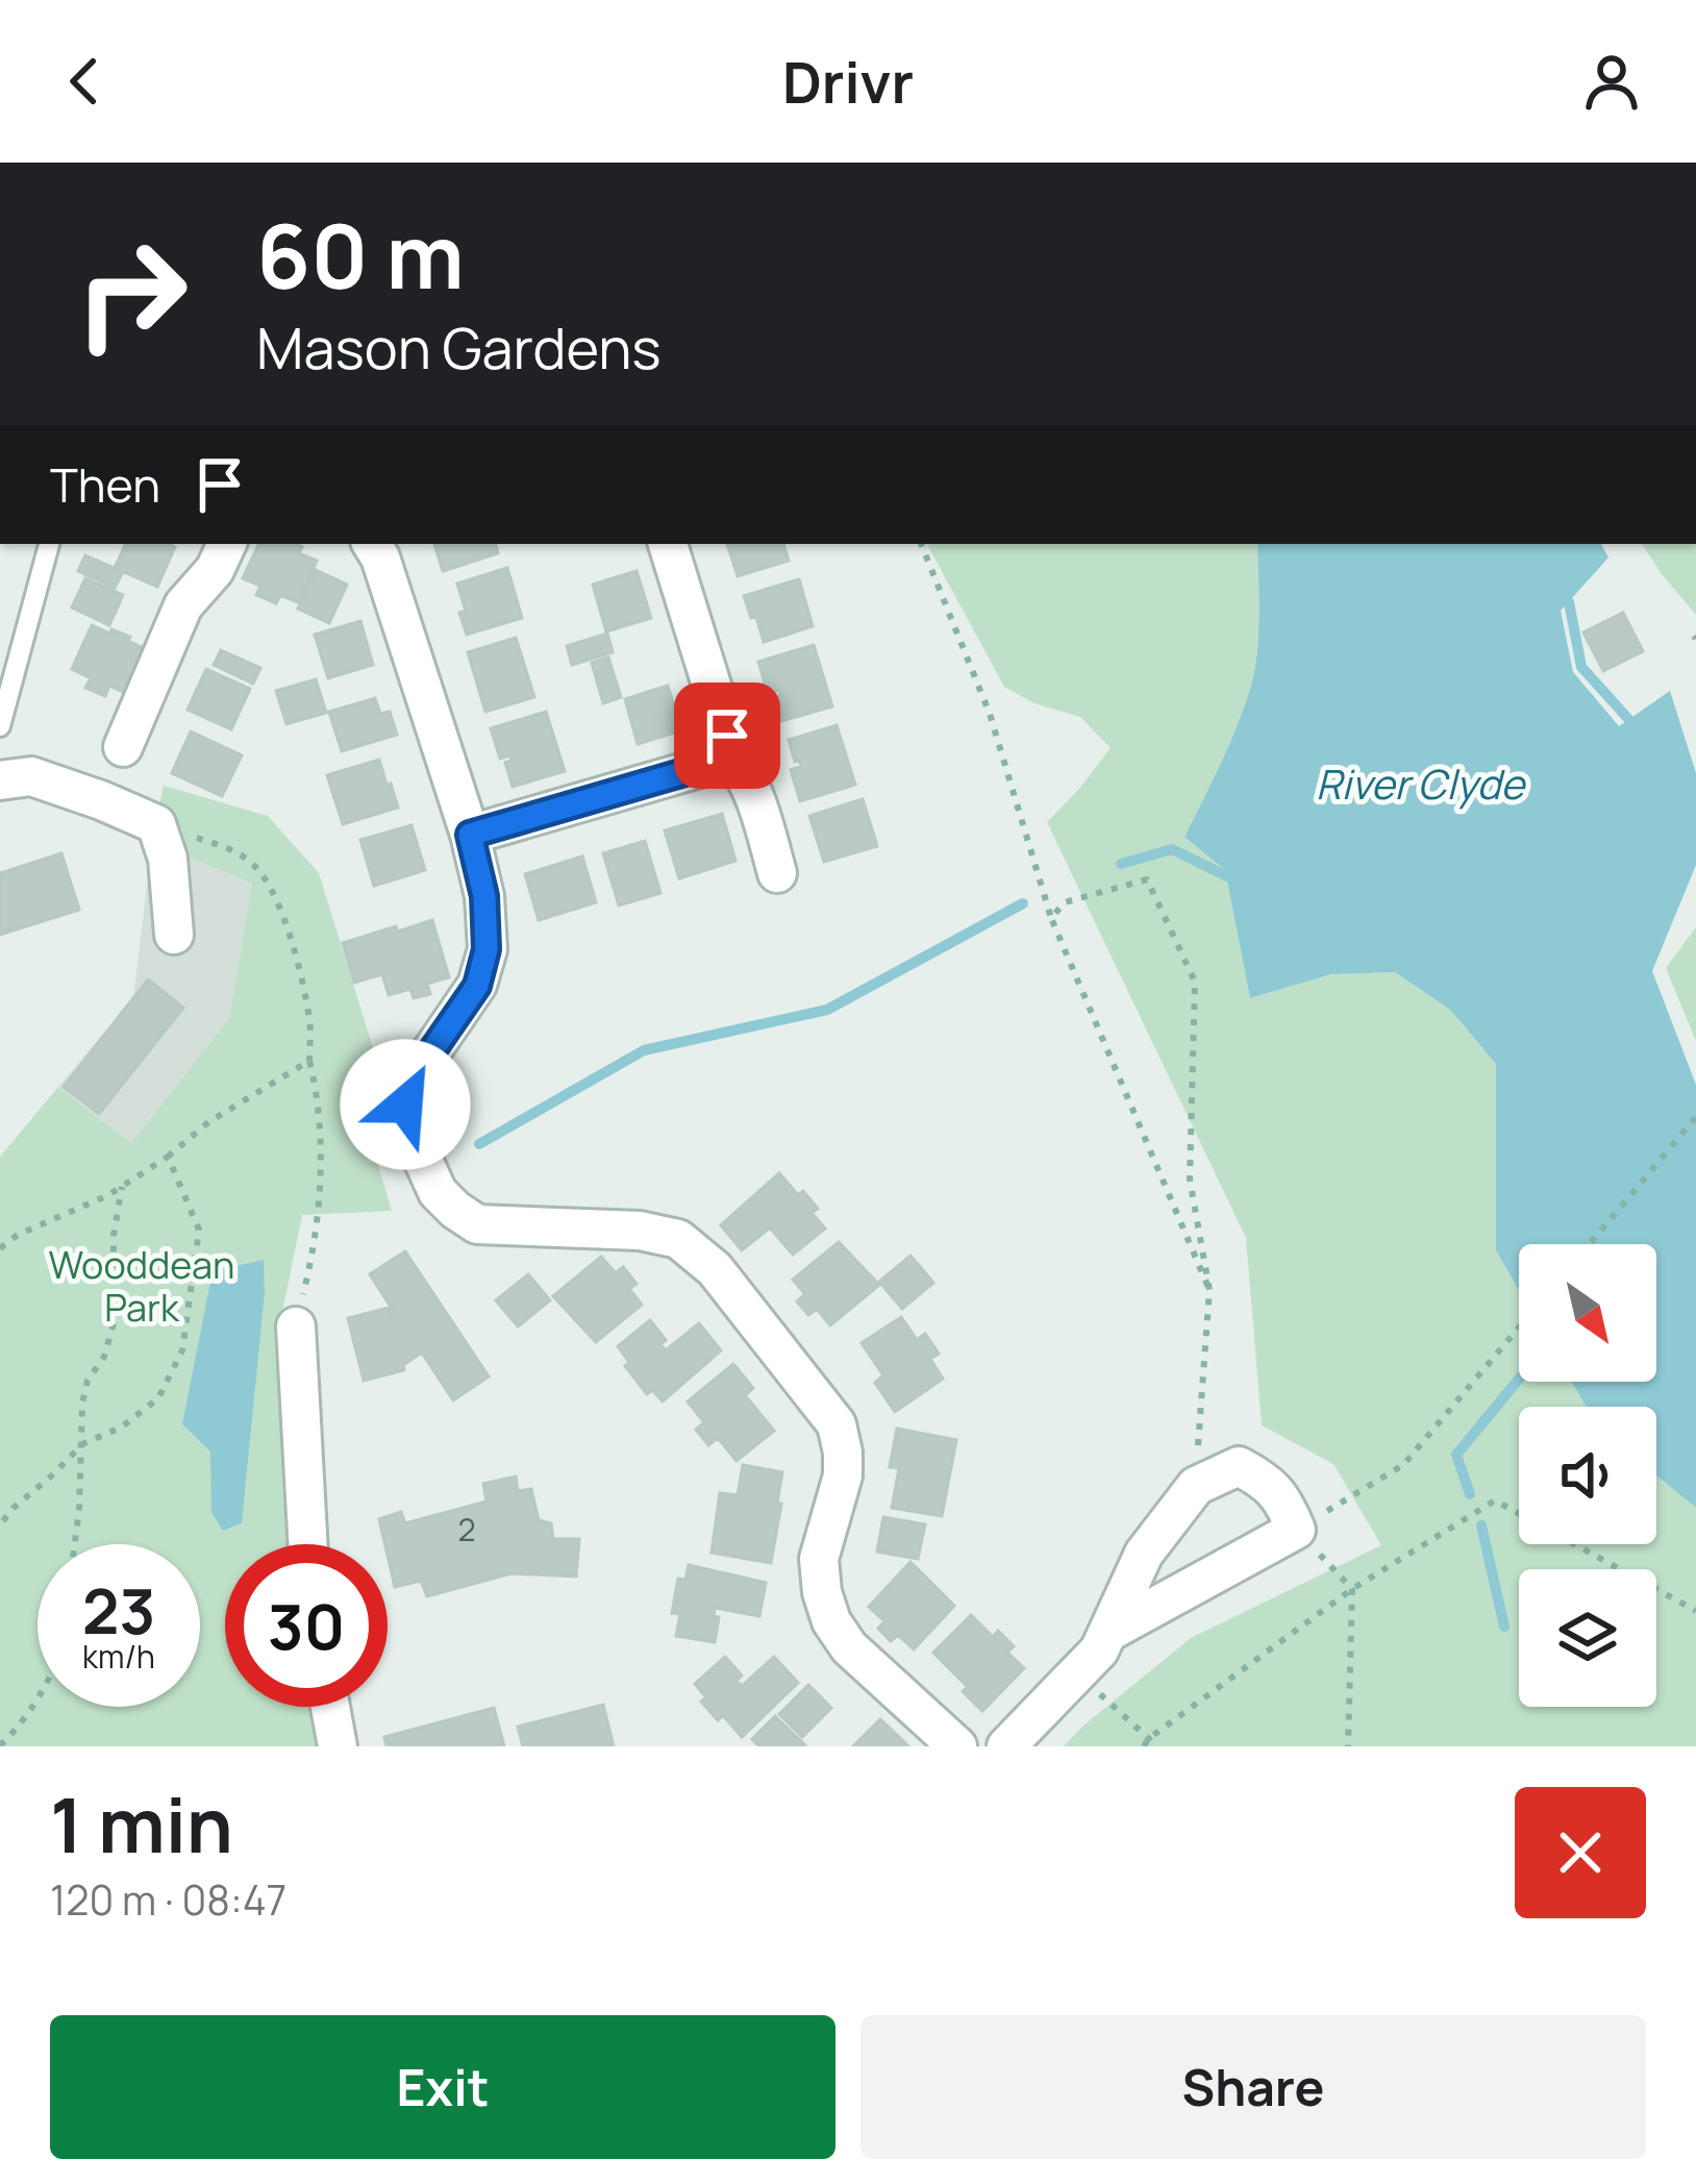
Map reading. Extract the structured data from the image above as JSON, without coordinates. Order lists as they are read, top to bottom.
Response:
{
  "water": ["River Clyde"],
  "parks": ["Wooddean Park"],
  "house_numbers": ["2"],
  "north": "bottom right",
  "page": {
    "header": "Drivr",
    "turn": ["60 m", "Mason Gardens"],
    "then": "Then",
    "speed": "23 km/h",
    "limit": "30",
    "heading": ["1 min", "120 m · 08:47"],
    "buttons": ["Exit", "Share"]
  }
}
